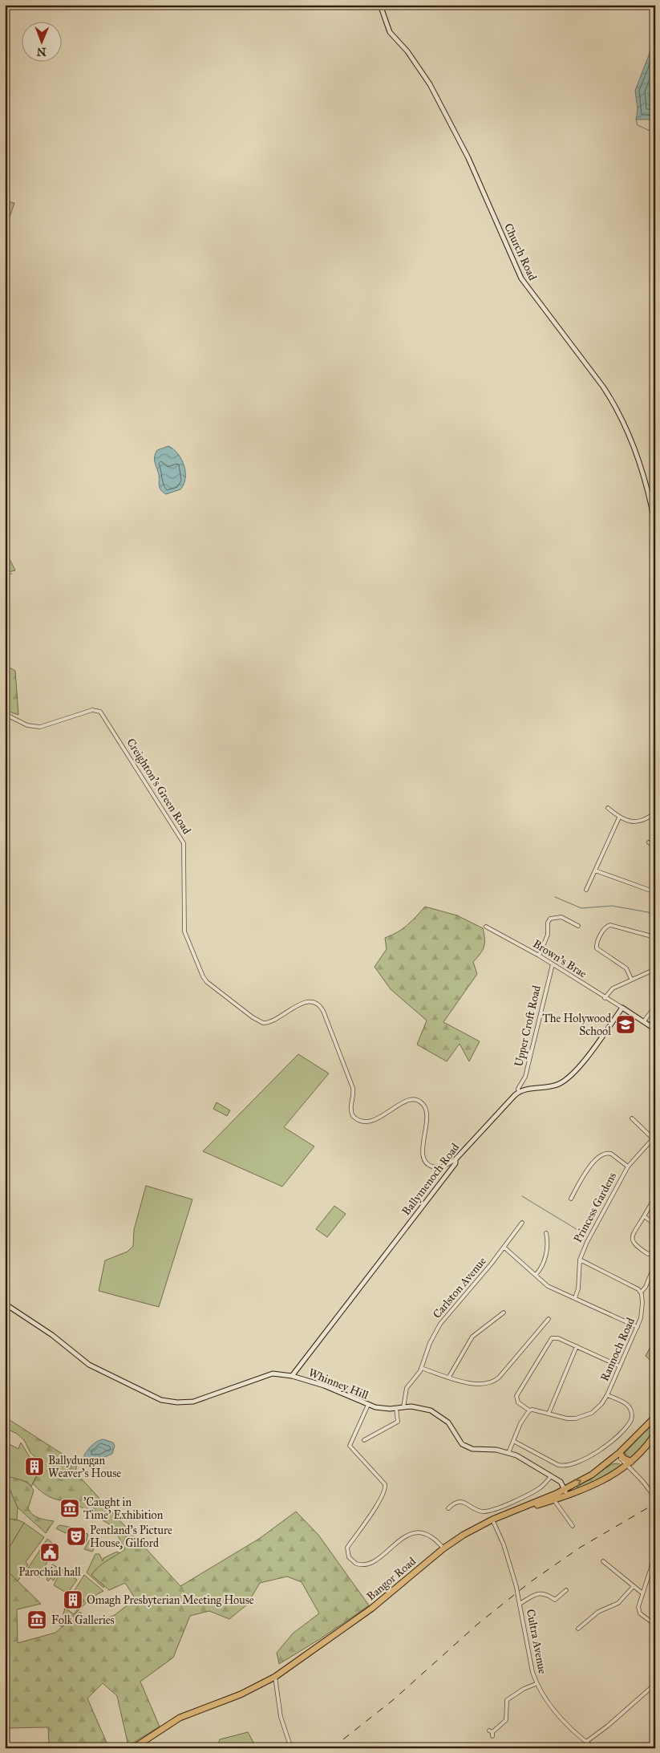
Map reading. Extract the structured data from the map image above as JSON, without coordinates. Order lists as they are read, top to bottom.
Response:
{
  "streets": {
    "highway": ["Bangor Road"],
    "street": [
      "Church Road",
      "Creighton's Green Road",
      "Brown's Brae",
      "Upper Croft Road",
      "Ballymenoch Road",
      "Princess Gardens",
      "Carlston Avenue",
      "Rannoch Road",
      "Whinney Hill",
      "Cultra Avenue"
    ]
  },
  "crossings": [
    ["Creighton's Green Road", "Ballymenoch Road"],
    ["Brown's Brae", "Upper Croft Road"],
    ["Upper Croft Road", "Ballymenoch Road"],
    ["Ballymenoch Road", "Whinney Hill"],
    ["Carlston Avenue", "Whinney Hill"],
    ["Whinney Hill", "Bangor Road"],
    ["Bangor Road", "Cultra Avenue"]
  ],
  "places": {
    "school or university": ["The Holywood School"],
    "building": ["Ballydungan Weaver's House", "Omagh Presbyterian Meeting House"],
    "museum": ["'Caught in Time' Exhibition", "Folk Galleries"],
    "theatre": ["Pentland's Picture House, Gilford"],
    "public building": ["Parochial hall"]
  },
  "north": "bottom"
}
